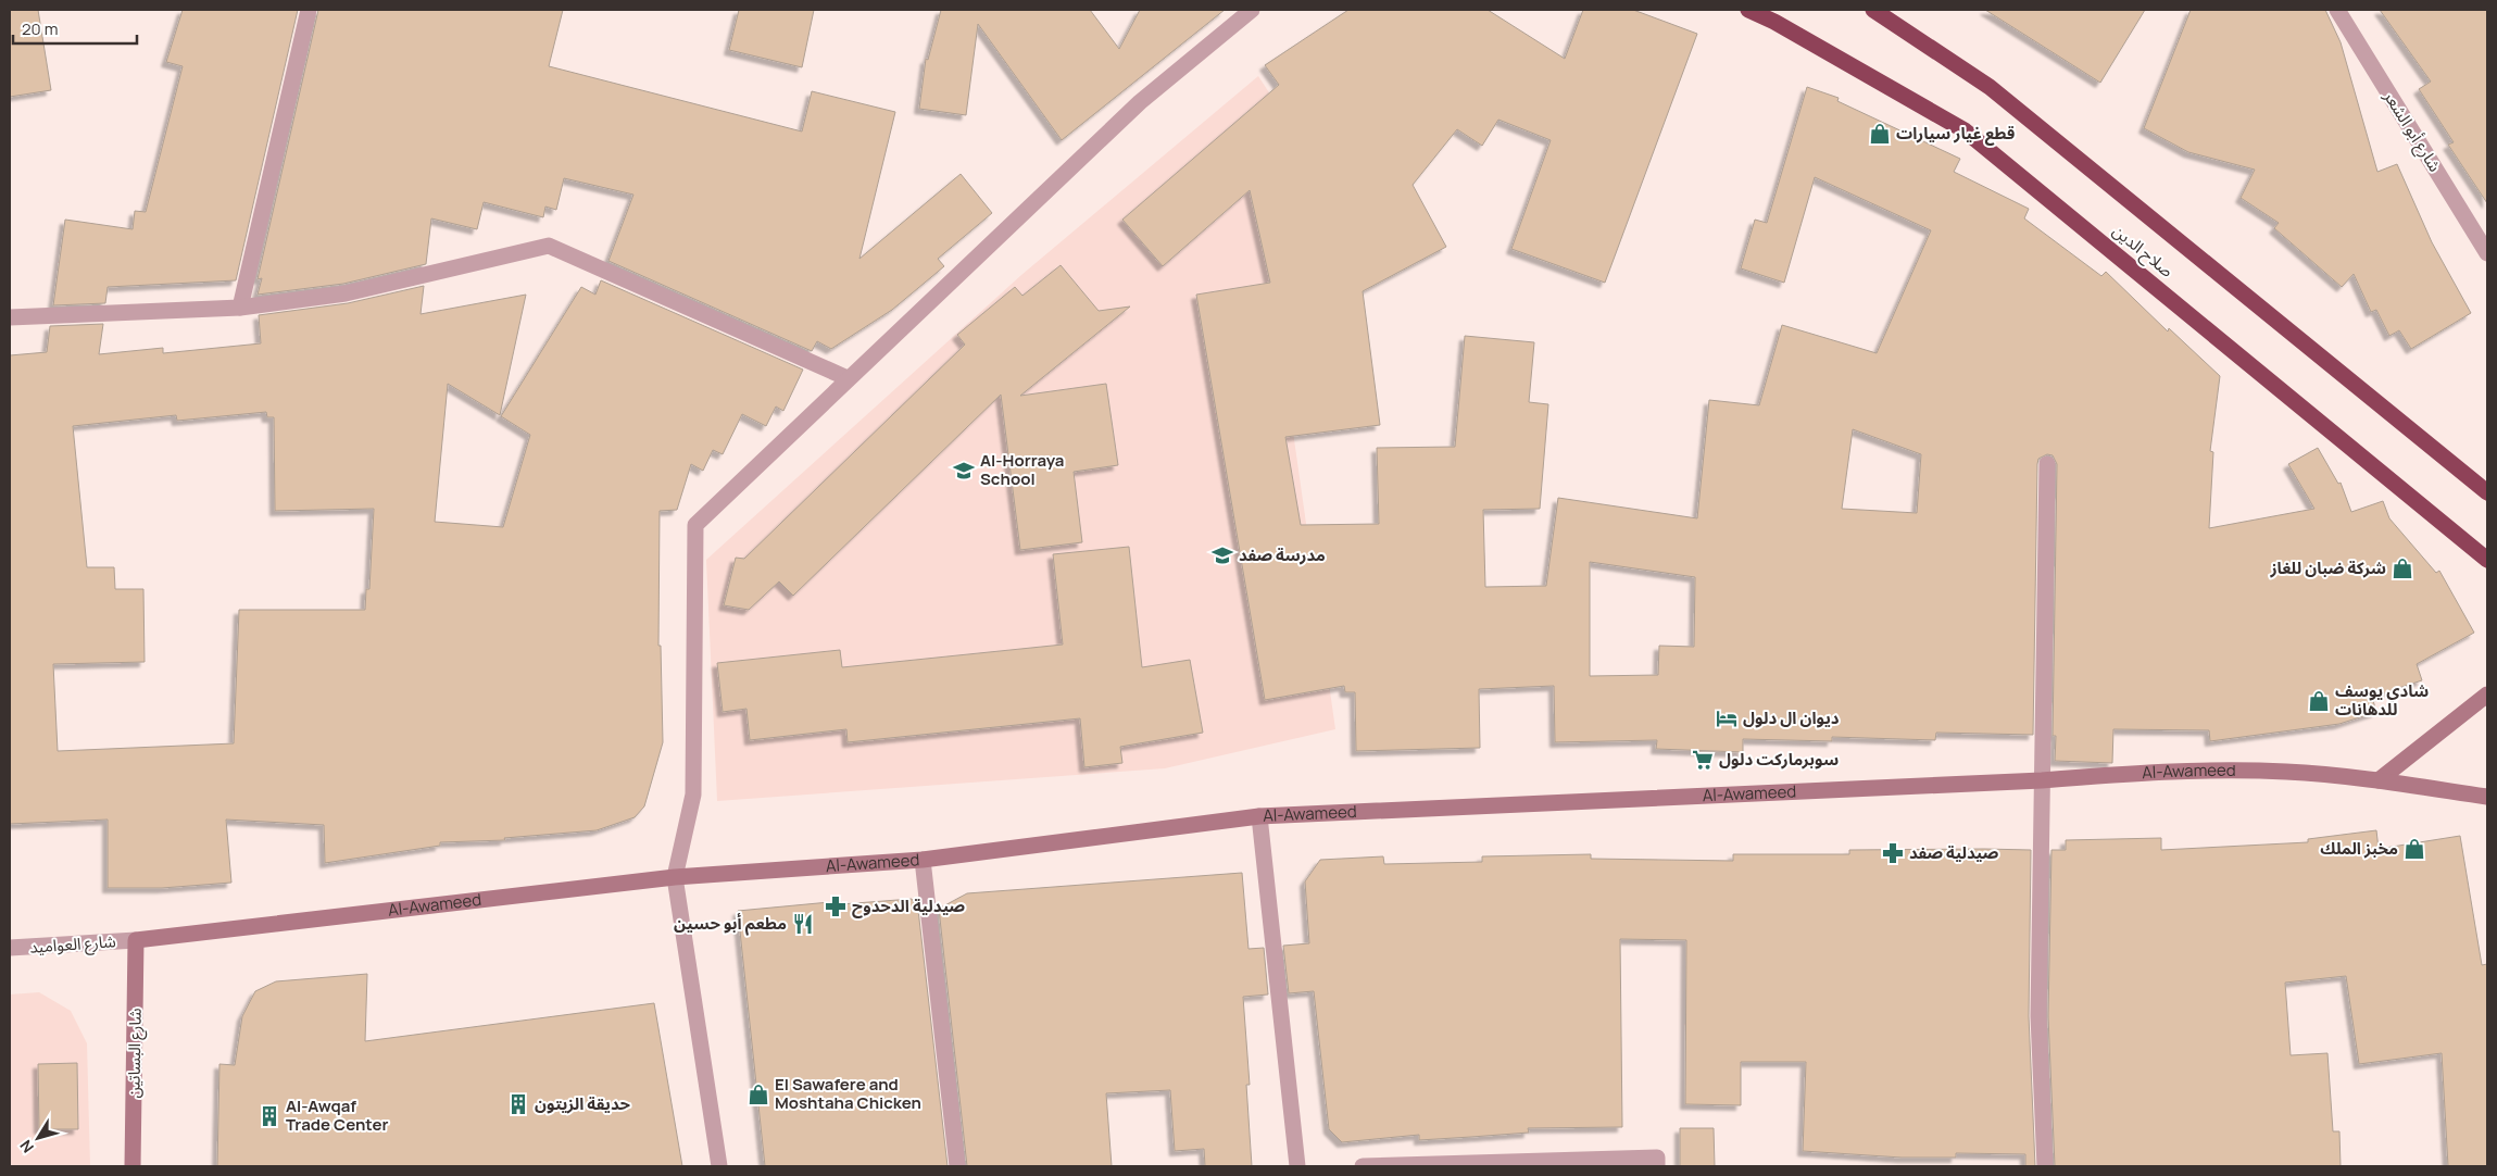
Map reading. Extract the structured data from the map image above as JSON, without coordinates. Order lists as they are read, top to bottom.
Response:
{
  "streets": {
    "highway": ["صلاح الدين"],
    "main road": ["Al-Awameed", "شارع البساتين"],
    "street": ["شارع أبو الشعر", "شارع العواميد"]
  },
  "crossings": [
    ["Al-Awameed", "شارع العواميد"],
    ["Al-Awameed", "شارع البساتين"],
    ["شارع العواميد", "شارع البساتين"]
  ],
  "places": {
    "shop": [
      "قطع غيار سيارات",
      "شركة ضبان للغاز",
      "شادي يوسف للدهانات",
      "مخبز الملك",
      "El Sawafere and Moshtaha Chicken"
    ],
    "school or university": ["Al-Horraya School", "مدرسة صفد"],
    "hotel": ["ديوان ال دلول"],
    "supermarket": ["سوبرماركت دلول"],
    "pharmacy": ["صيدلية صفد", "صيدلية الدحدوح"],
    "restaurant": ["مطعم أبو حسين"],
    "building": ["حديقة الزيتون", "Al-Awqaf Trade Center"]
  },
  "scale_bar": "20 m",
  "north": "bottom left"
}
